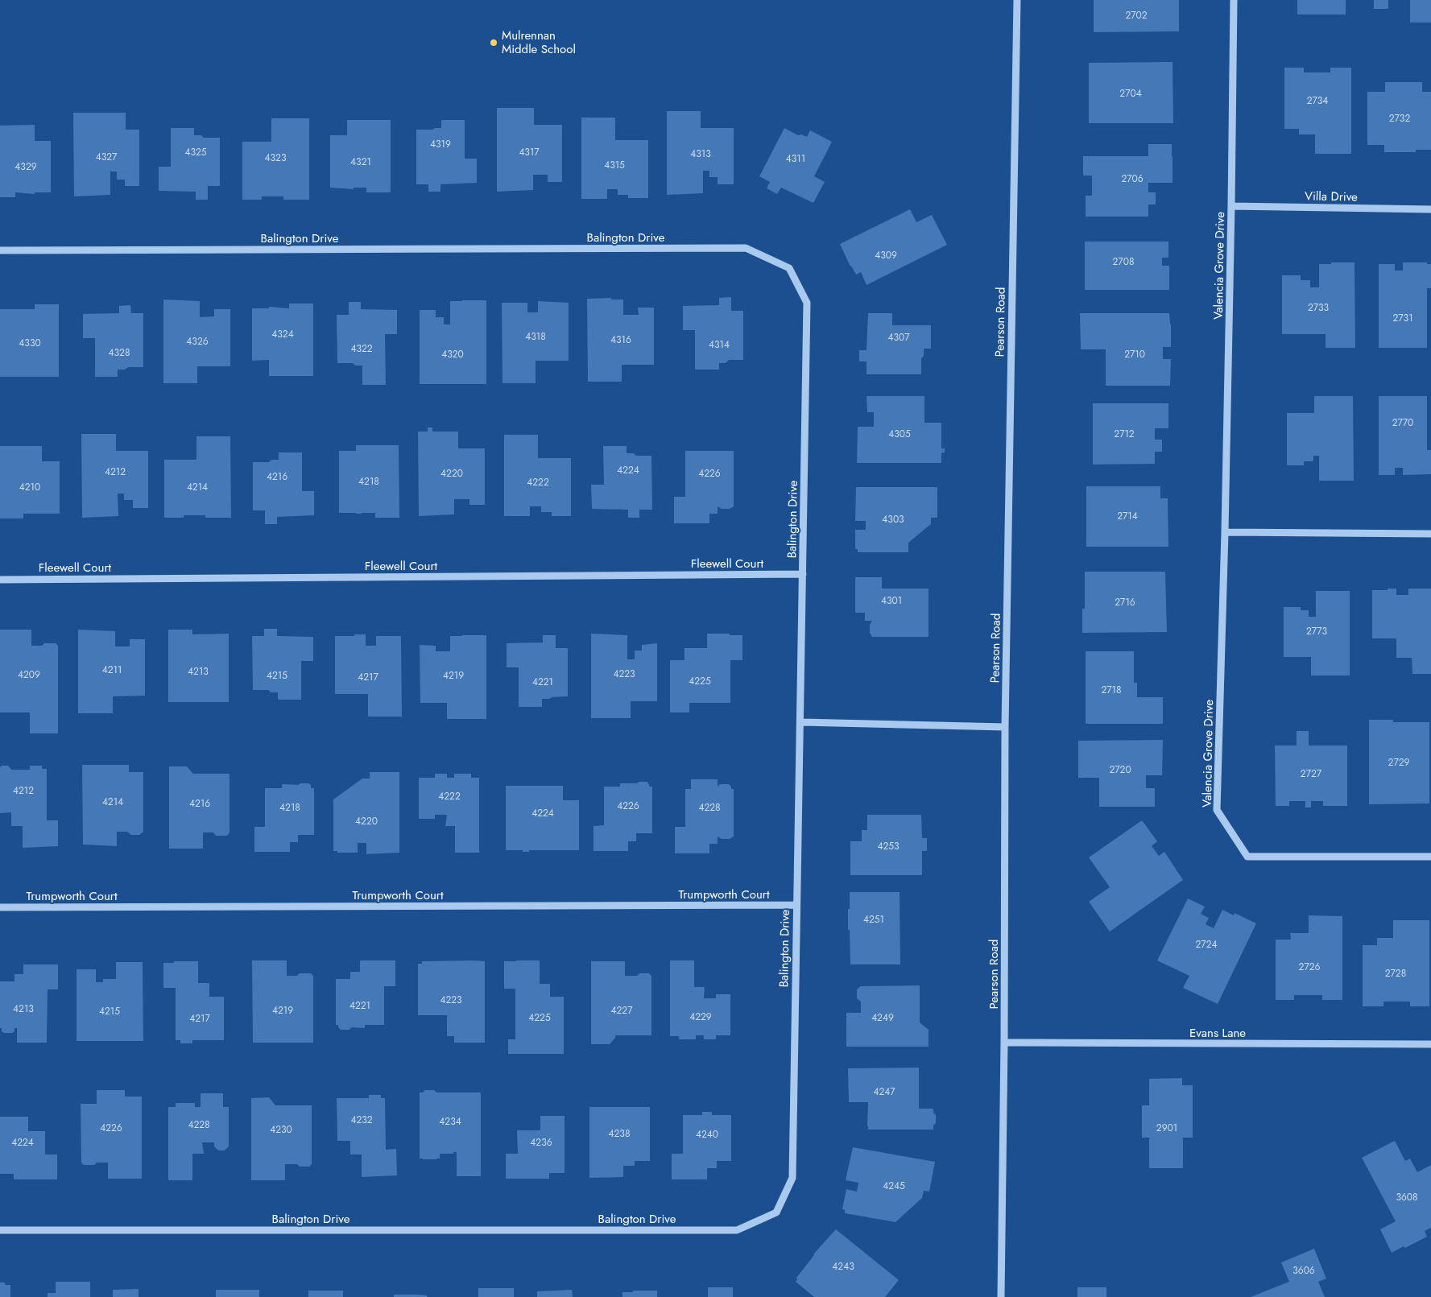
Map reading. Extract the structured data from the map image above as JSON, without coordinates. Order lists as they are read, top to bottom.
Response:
{
  "streets": {
    "street": [
      "Villa Drive",
      "Balington Drive",
      "Valencia Grove Drive",
      "Pearson Road",
      "Fleewell Court",
      "Trumpworth Court",
      "Evans Lane"
    ]
  },
  "crossings": [
    ["Villa Drive", "Valencia Grove Drive"],
    ["Balington Drive", "Fleewell Court"],
    ["Balington Drive", "Trumpworth Court"],
    ["Pearson Road", "Evans Lane"]
  ],
  "places": ["Mulrennan Middle School"],
  "house_numbers": [
    "2702",
    "2704",
    "2734",
    "2732",
    "4319",
    "4325",
    "4317",
    "4313",
    "4327",
    "4323",
    "4311",
    "4321",
    "4315",
    "4329",
    "2706",
    "4309",
    "2708",
    "2733",
    "2731",
    "4324",
    "4318",
    "4307",
    "4316",
    "4326",
    "4330",
    "4314",
    "4322",
    "4328",
    "4320",
    "2710",
    "2770",
    "4305",
    "2712",
    "4224",
    "4212",
    "4220",
    "4226",
    "4216",
    "4218",
    "4222",
    "4210",
    "4214",
    "2714",
    "4303",
    "4301",
    "2716",
    "2773",
    "4211",
    "4213",
    "4223",
    "4209",
    "4215",
    "4219",
    "4217",
    "4225",
    "4221",
    "2718",
    "2729",
    "2720",
    "2727",
    "4212",
    "4222",
    "4214",
    "4216",
    "4226",
    "4218",
    "4228",
    "4224",
    "4220",
    "4253",
    "4251",
    "2724",
    "2726",
    "2728",
    "4223",
    "4221",
    "4213",
    "4219",
    "4227",
    "4215",
    "4229",
    "4225",
    "4249",
    "4217",
    "4247",
    "4232",
    "4234",
    "4228",
    "4226",
    "2901",
    "4230",
    "4238",
    "4240",
    "4224",
    "4236",
    "4245",
    "3608",
    "4243",
    "3606"
  ]
}
